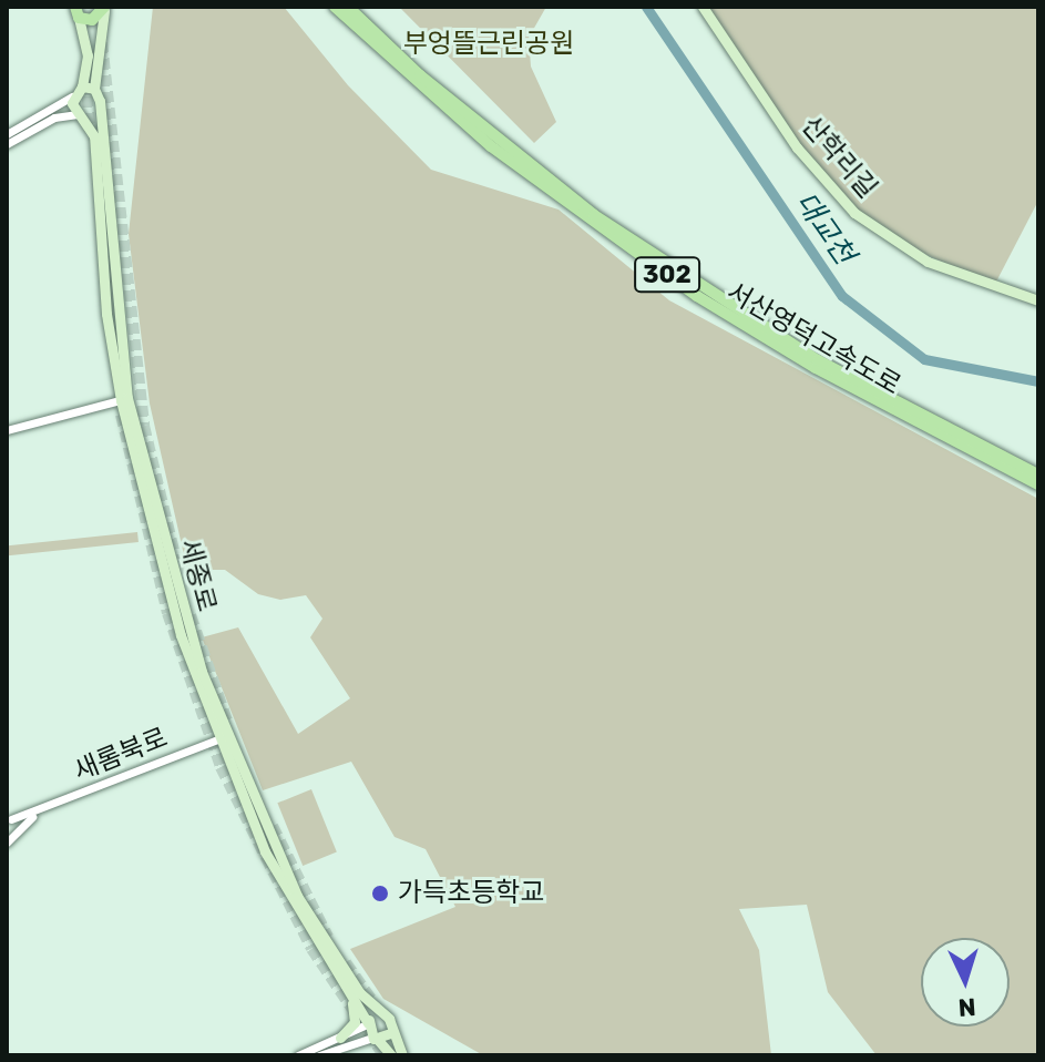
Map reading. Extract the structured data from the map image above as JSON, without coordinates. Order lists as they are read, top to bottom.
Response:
{
  "streets": {
    "highway": ["302", "서산영덕고속도로"],
    "main road": ["산학리길", "세종로"],
    "street": ["새롬북로"]
  },
  "crossings": [
    ["세종로", "새롬북로"]
  ],
  "water": ["대교천"],
  "parks": ["부엉뜰근린공원"],
  "places": ["가득초등학교"],
  "north": "bottom"
}
